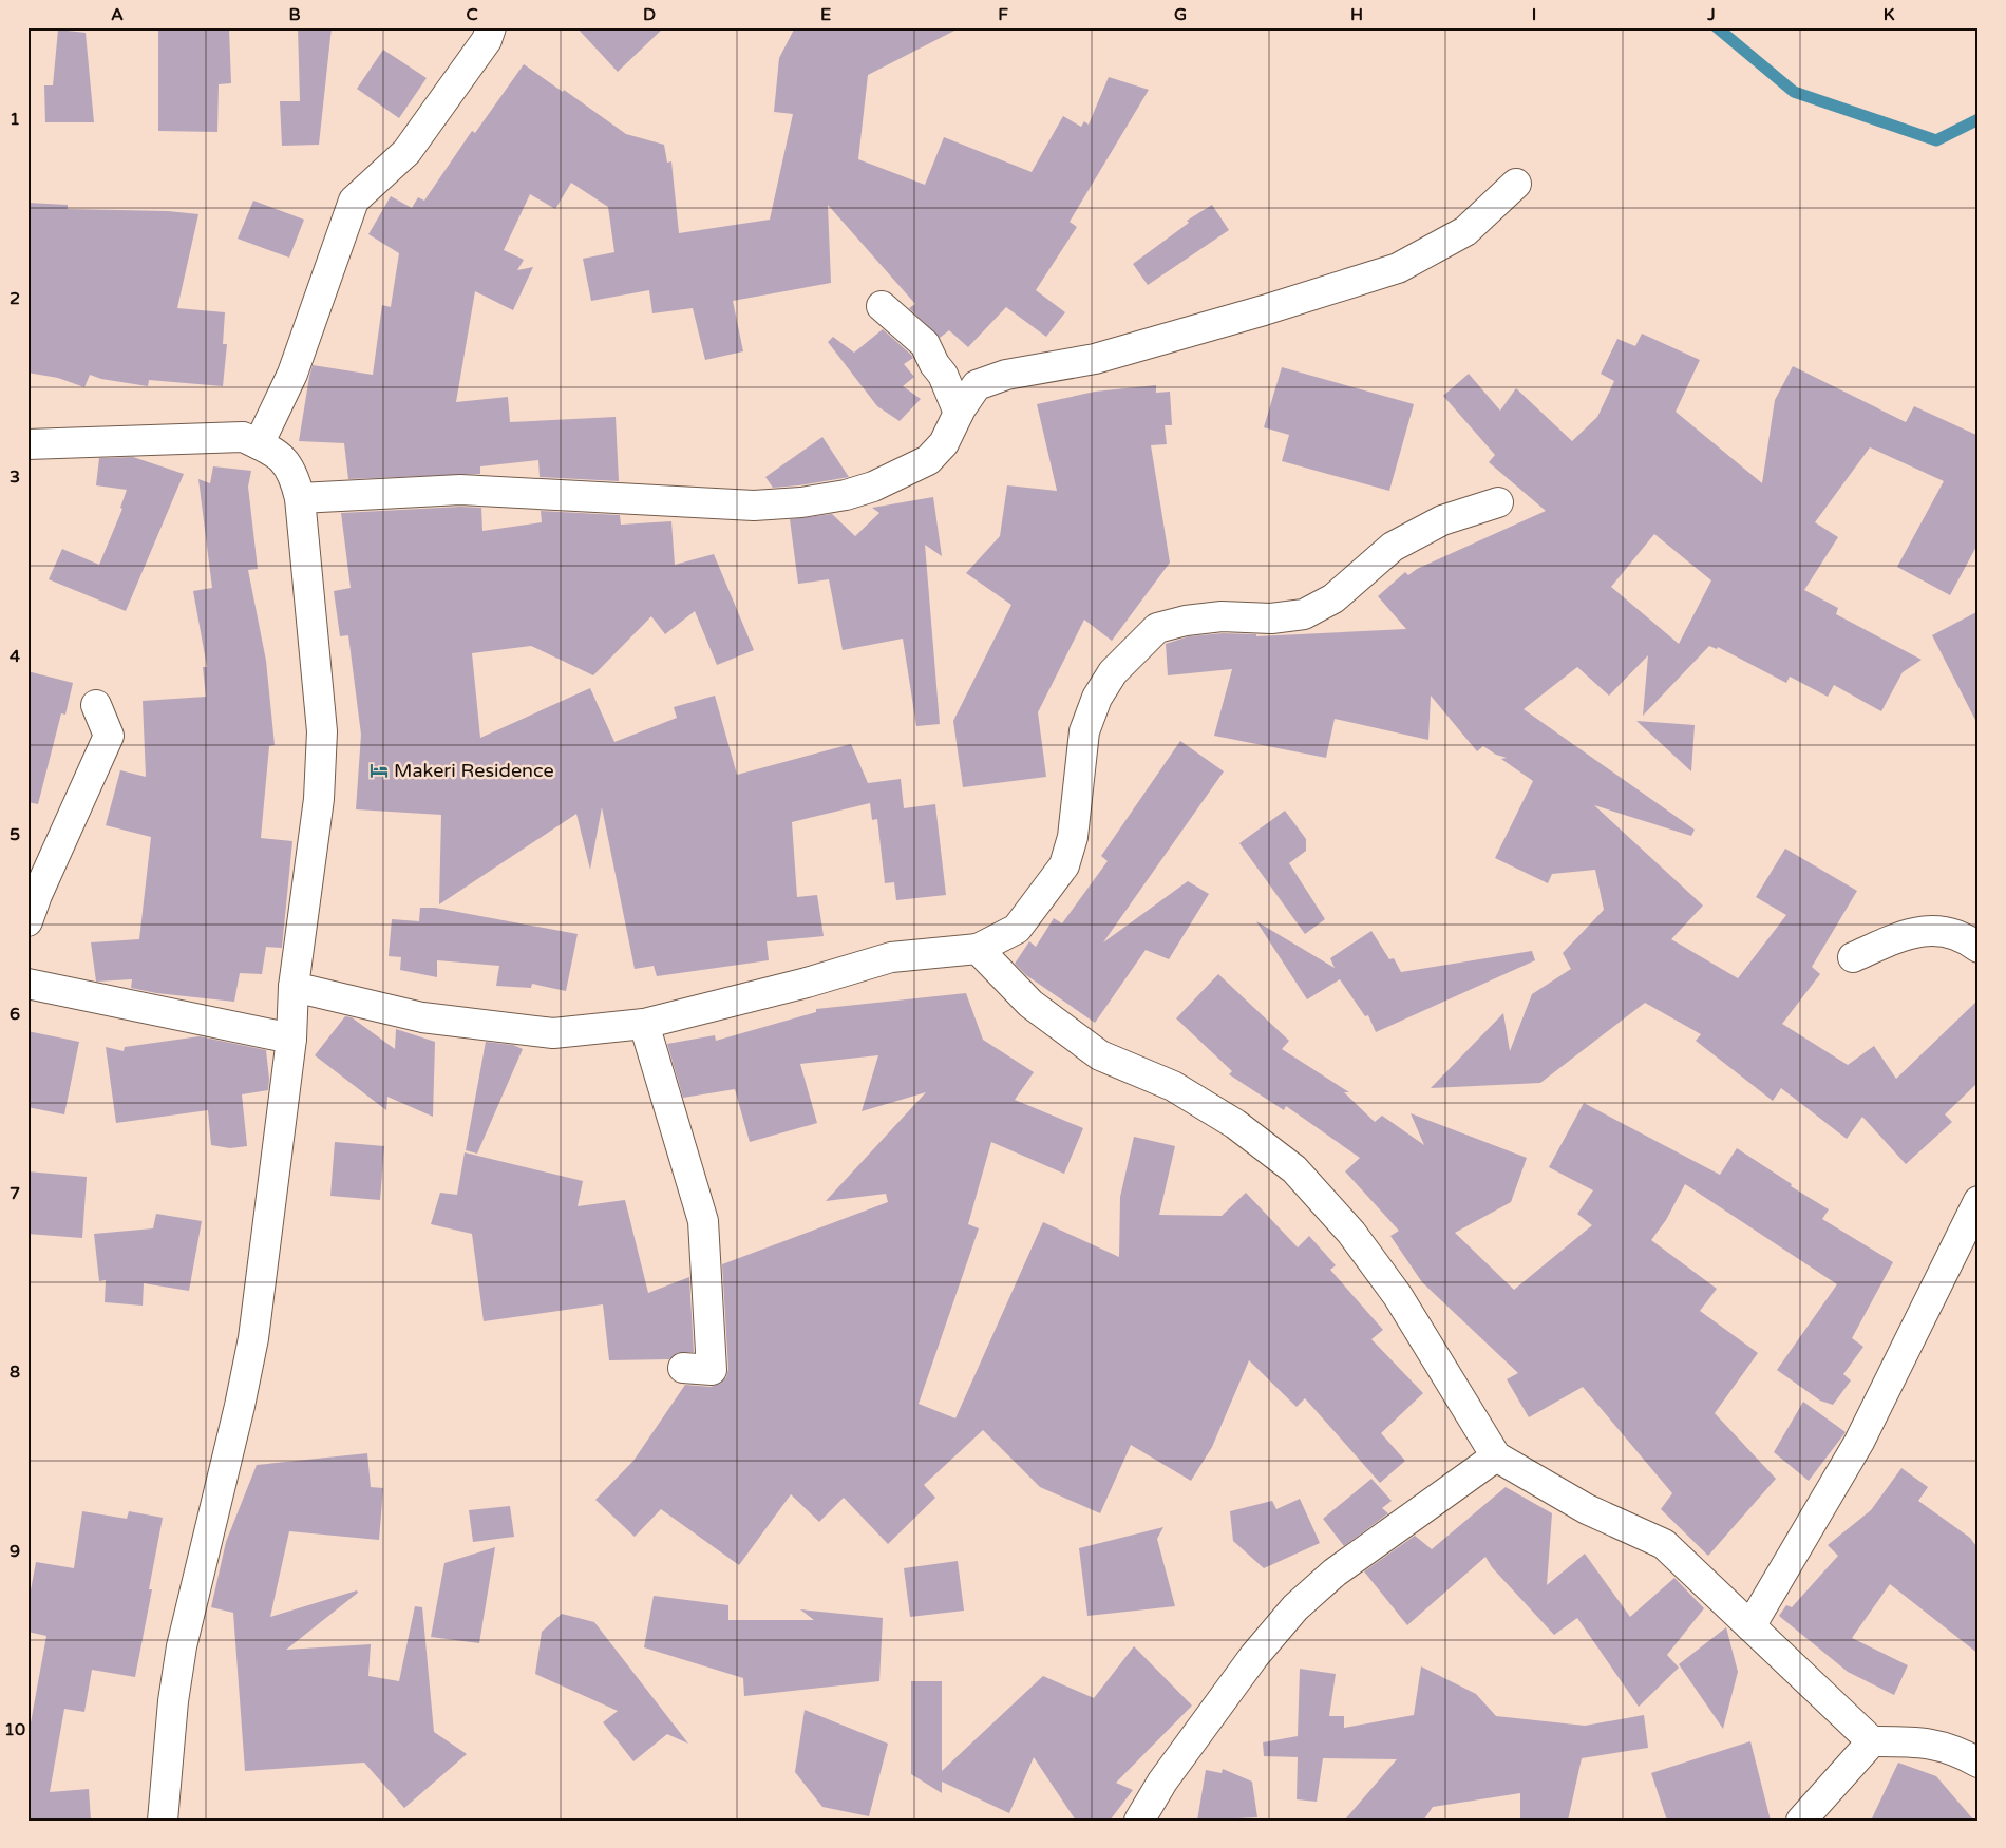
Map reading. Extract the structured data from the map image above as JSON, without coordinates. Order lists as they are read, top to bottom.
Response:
{
  "places": {
    "hotel": ["Makeri Residence"]
  },
  "grid": {
    "columns": [
      "A",
      "B",
      "C",
      "D",
      "E",
      "F",
      "G",
      "H",
      "I",
      "J",
      "K"
    ],
    "rows": [
      "1",
      "2",
      "3",
      "4",
      "5",
      "6",
      "7",
      "8",
      "9",
      "10"
    ]
  }
}
